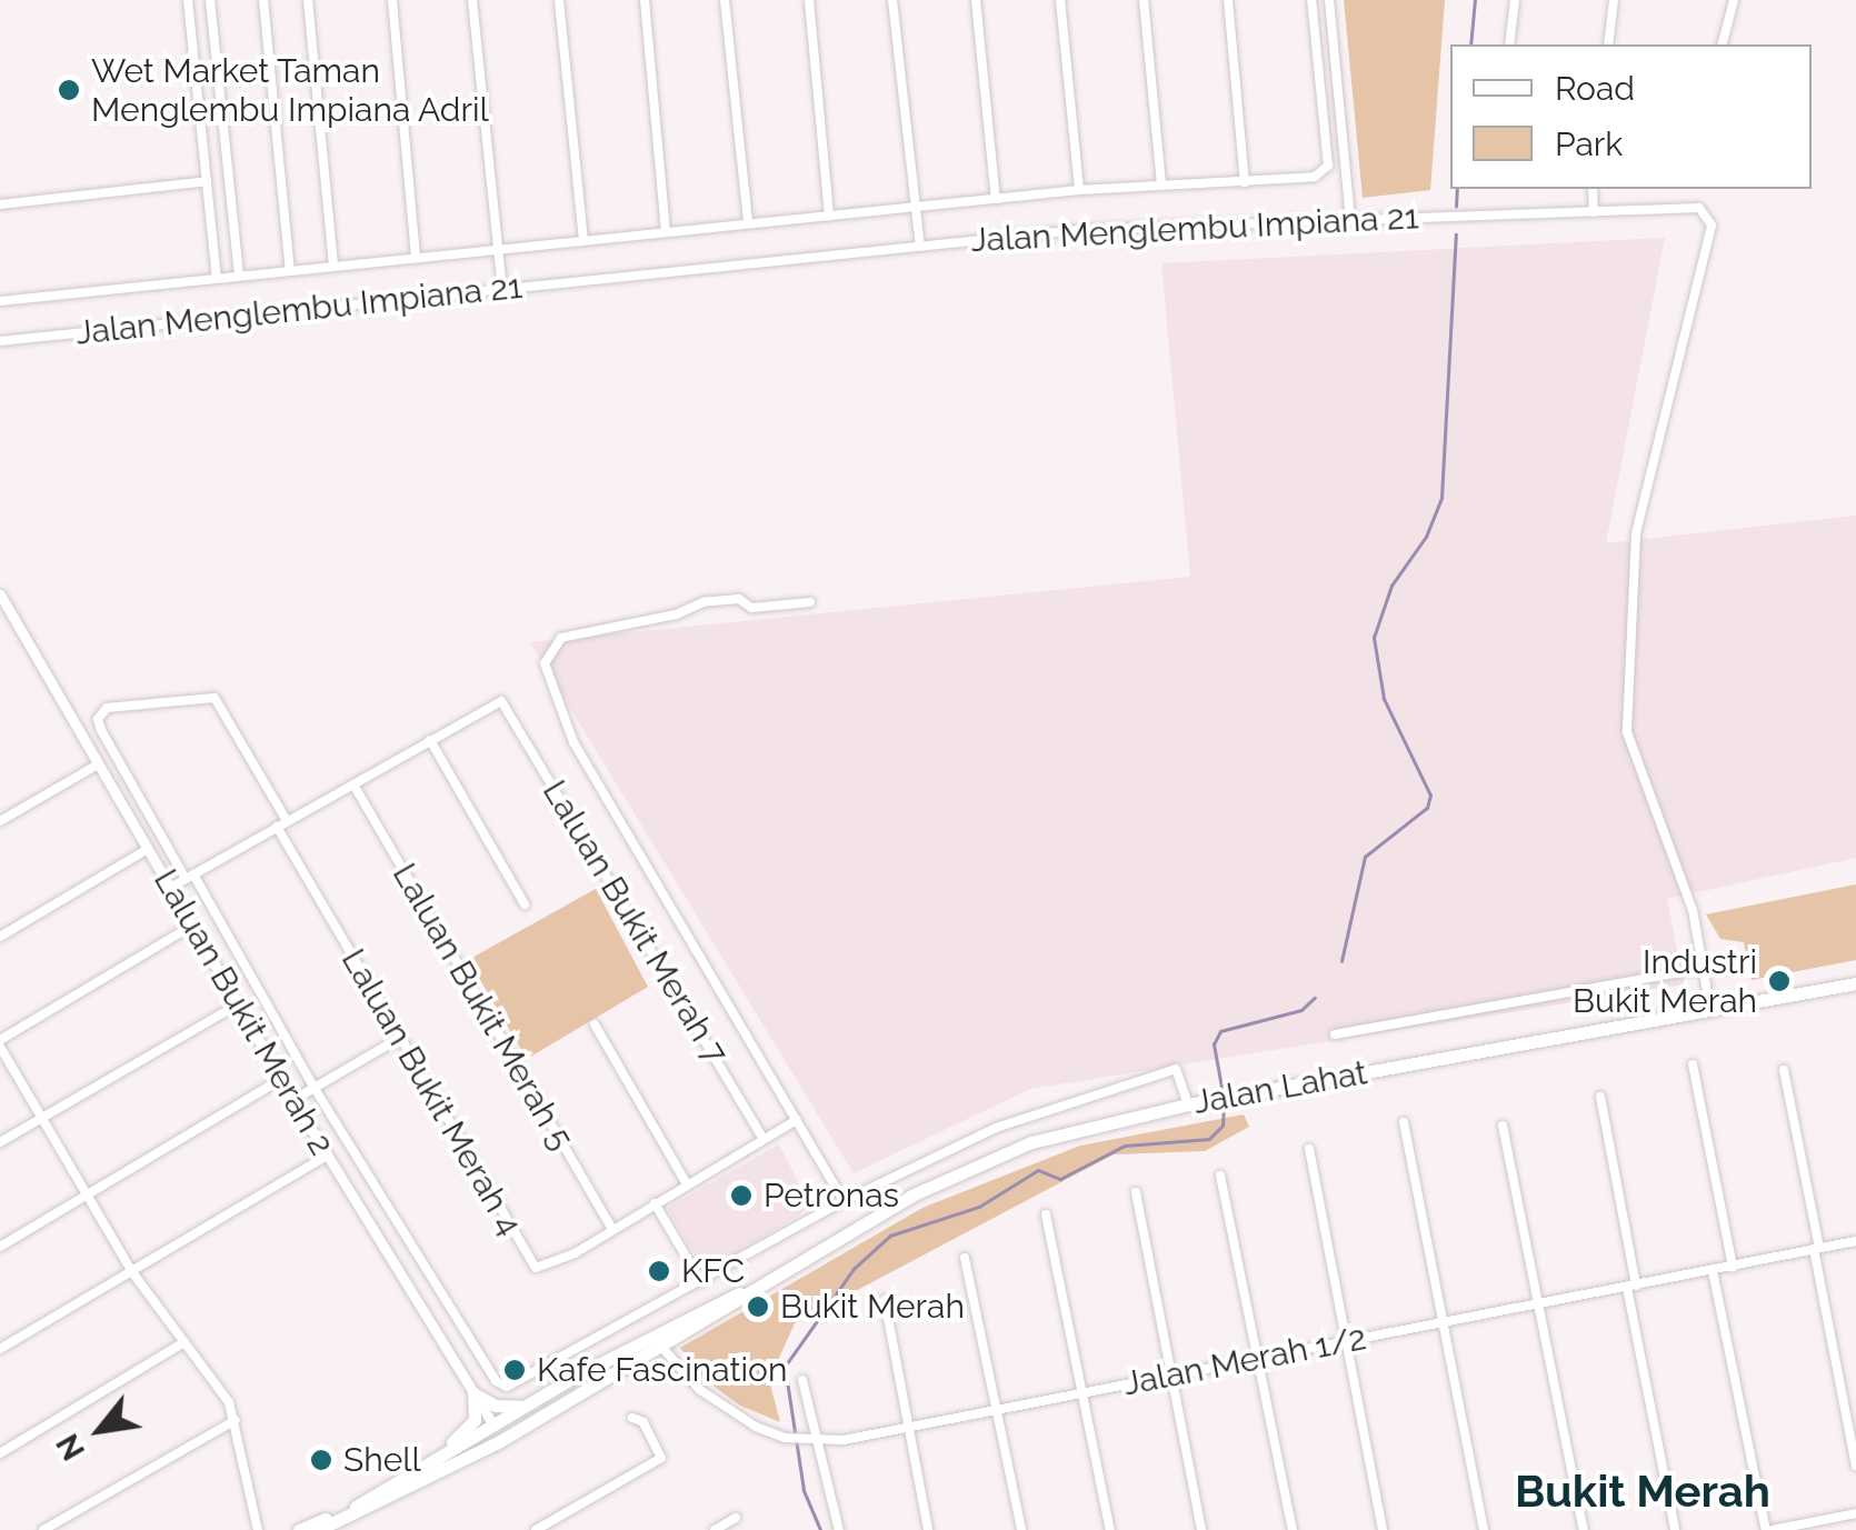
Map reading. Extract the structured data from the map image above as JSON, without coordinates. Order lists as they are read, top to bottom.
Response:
{
  "streets": {
    "main road": ["Jalan Lahat"],
    "street": [
      "Jalan Menglembu Impiana 21",
      "Laluan Bukit Merah 7",
      "Laluan Bukit Merah 5",
      "Laluan Bukit Merah 2",
      "Laluan Bukit Merah 4",
      "Jalan Merah 1/2"
    ]
  },
  "crossings": [
    ["Jalan Menglembu Impiana 21", "Jalan Lahat"],
    ["Laluan Bukit Merah 7", "Laluan Bukit Merah 4"],
    ["Laluan Bukit Merah 5", "Laluan Bukit Merah 4"],
    ["Laluan Bukit Merah 2", "Jalan Lahat"],
    ["Laluan Bukit Merah 2", "Laluan Bukit Merah 4"],
    ["Jalan Lahat", "Jalan Merah 1/2"]
  ],
  "districts": ["Bukit Merah"],
  "places": [
    "Wet Market Taman Menglembu Impiana Adril",
    "Industri Bukit Merah",
    "Petronas",
    "KFC",
    "Bukit Merah",
    "Kafe Fascination",
    "Shell"
  ],
  "legend": ["Road", "Park"],
  "north": "bottom left"
}
